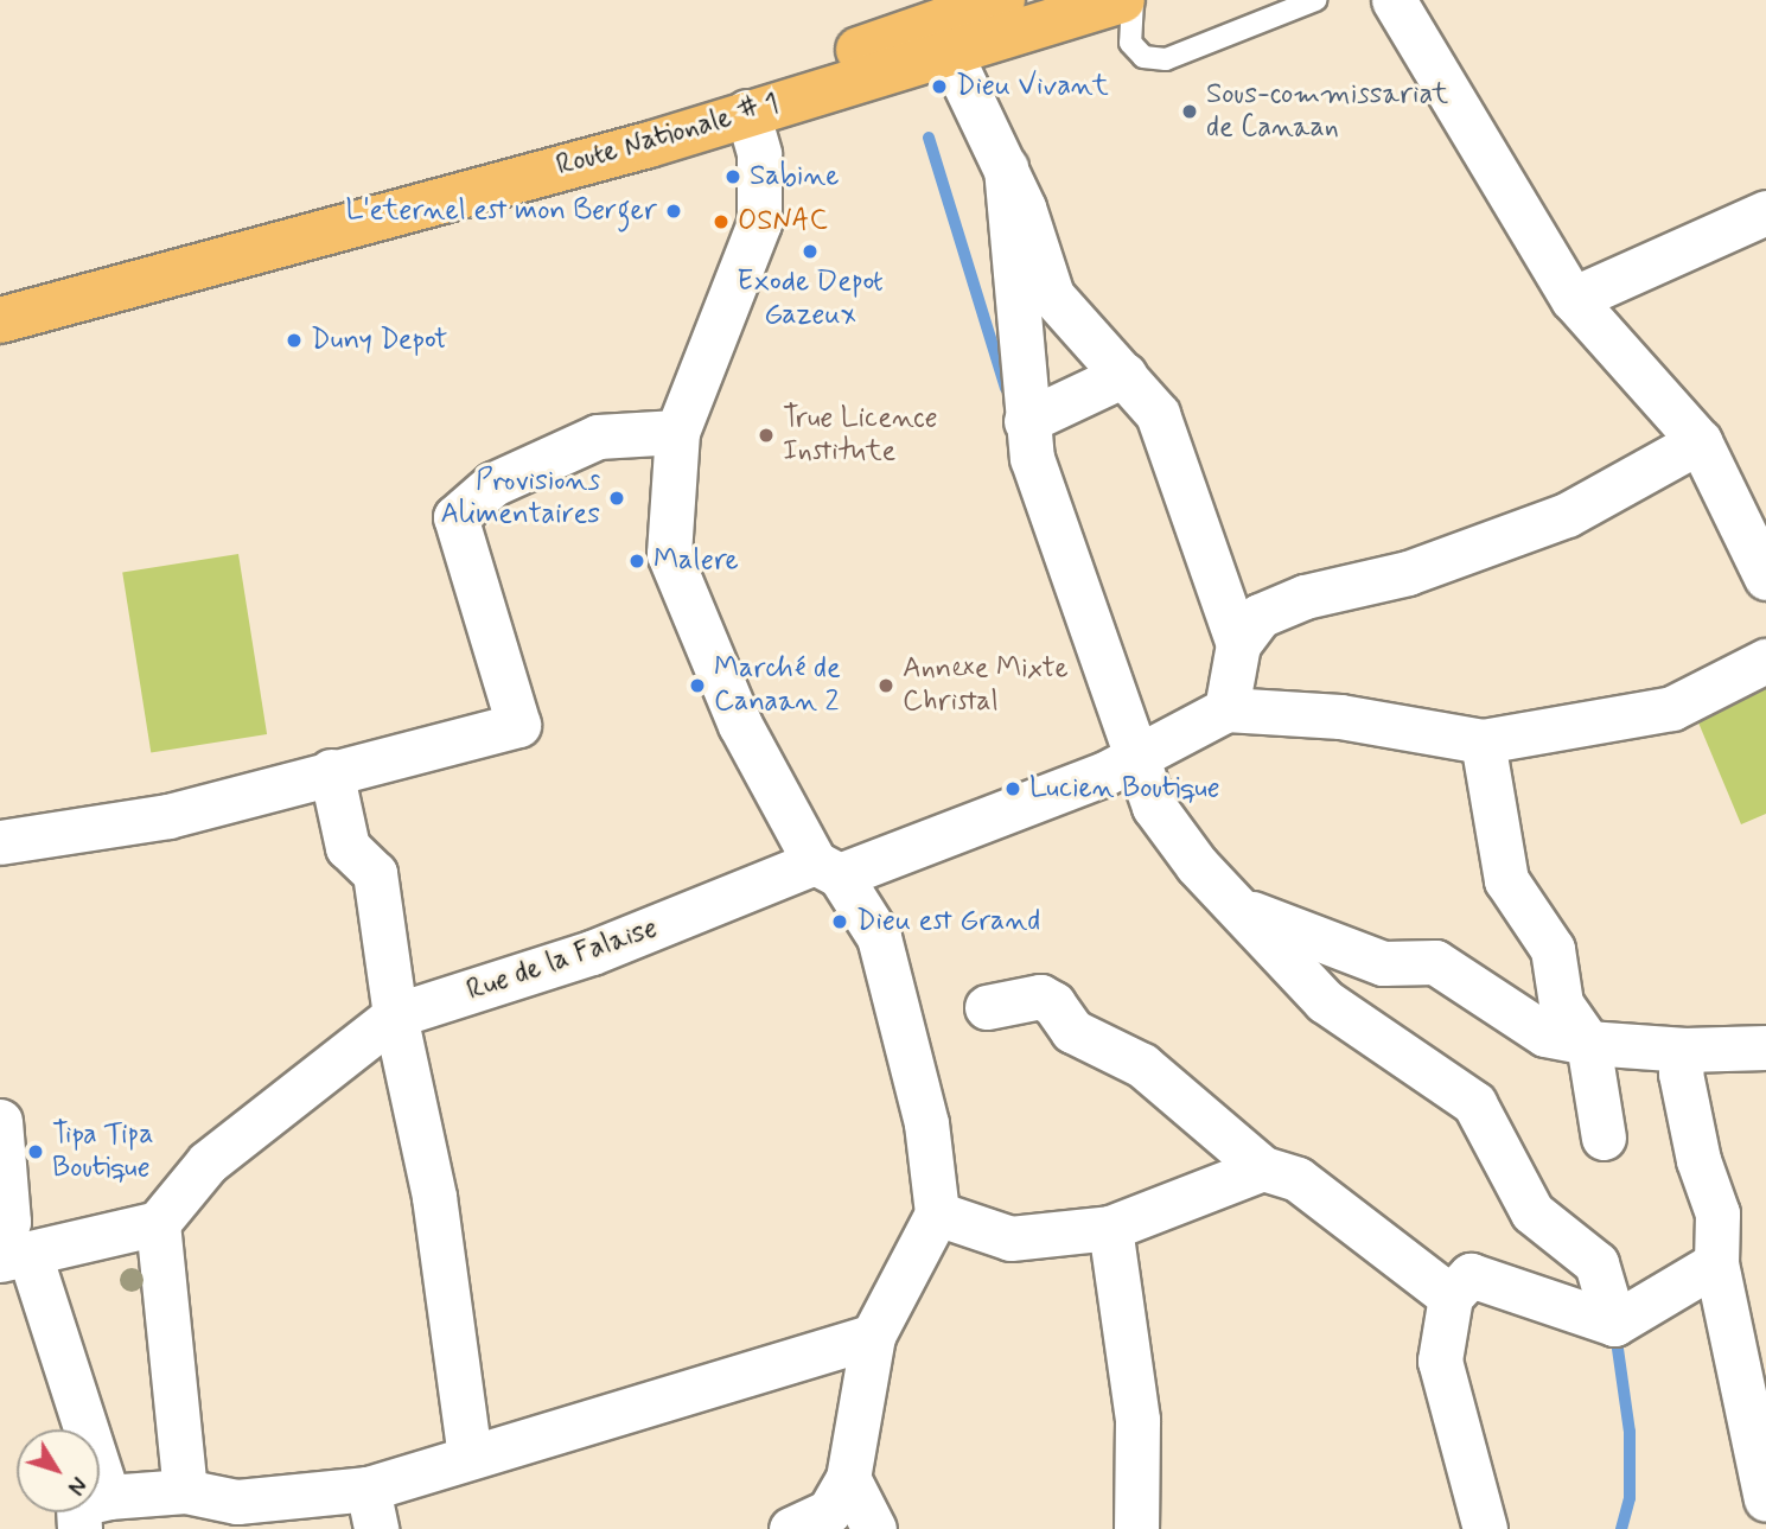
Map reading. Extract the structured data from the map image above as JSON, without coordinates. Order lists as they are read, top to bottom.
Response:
{
  "streets": {
    "main road": ["Route Nationale # 1"],
    "street": ["Rue de la Falaise"]
  },
  "places": [
    "Dieu Vivant",
    "Sous-commissariat de Canaan",
    "Sabine",
    "L'eternel est mon Berger",
    "OSNAC",
    "Exode Depot Gazeux",
    "Duny Depot",
    "True Licence Institute",
    "Provisions Alimentaires",
    "Malere",
    "Marché de Canaan 2",
    "Annexe Mixte Christal",
    "Lucien Boutique",
    "Dieu est Grand",
    "Tipa Tipa Boutique"
  ],
  "north": "bottom right"
}
